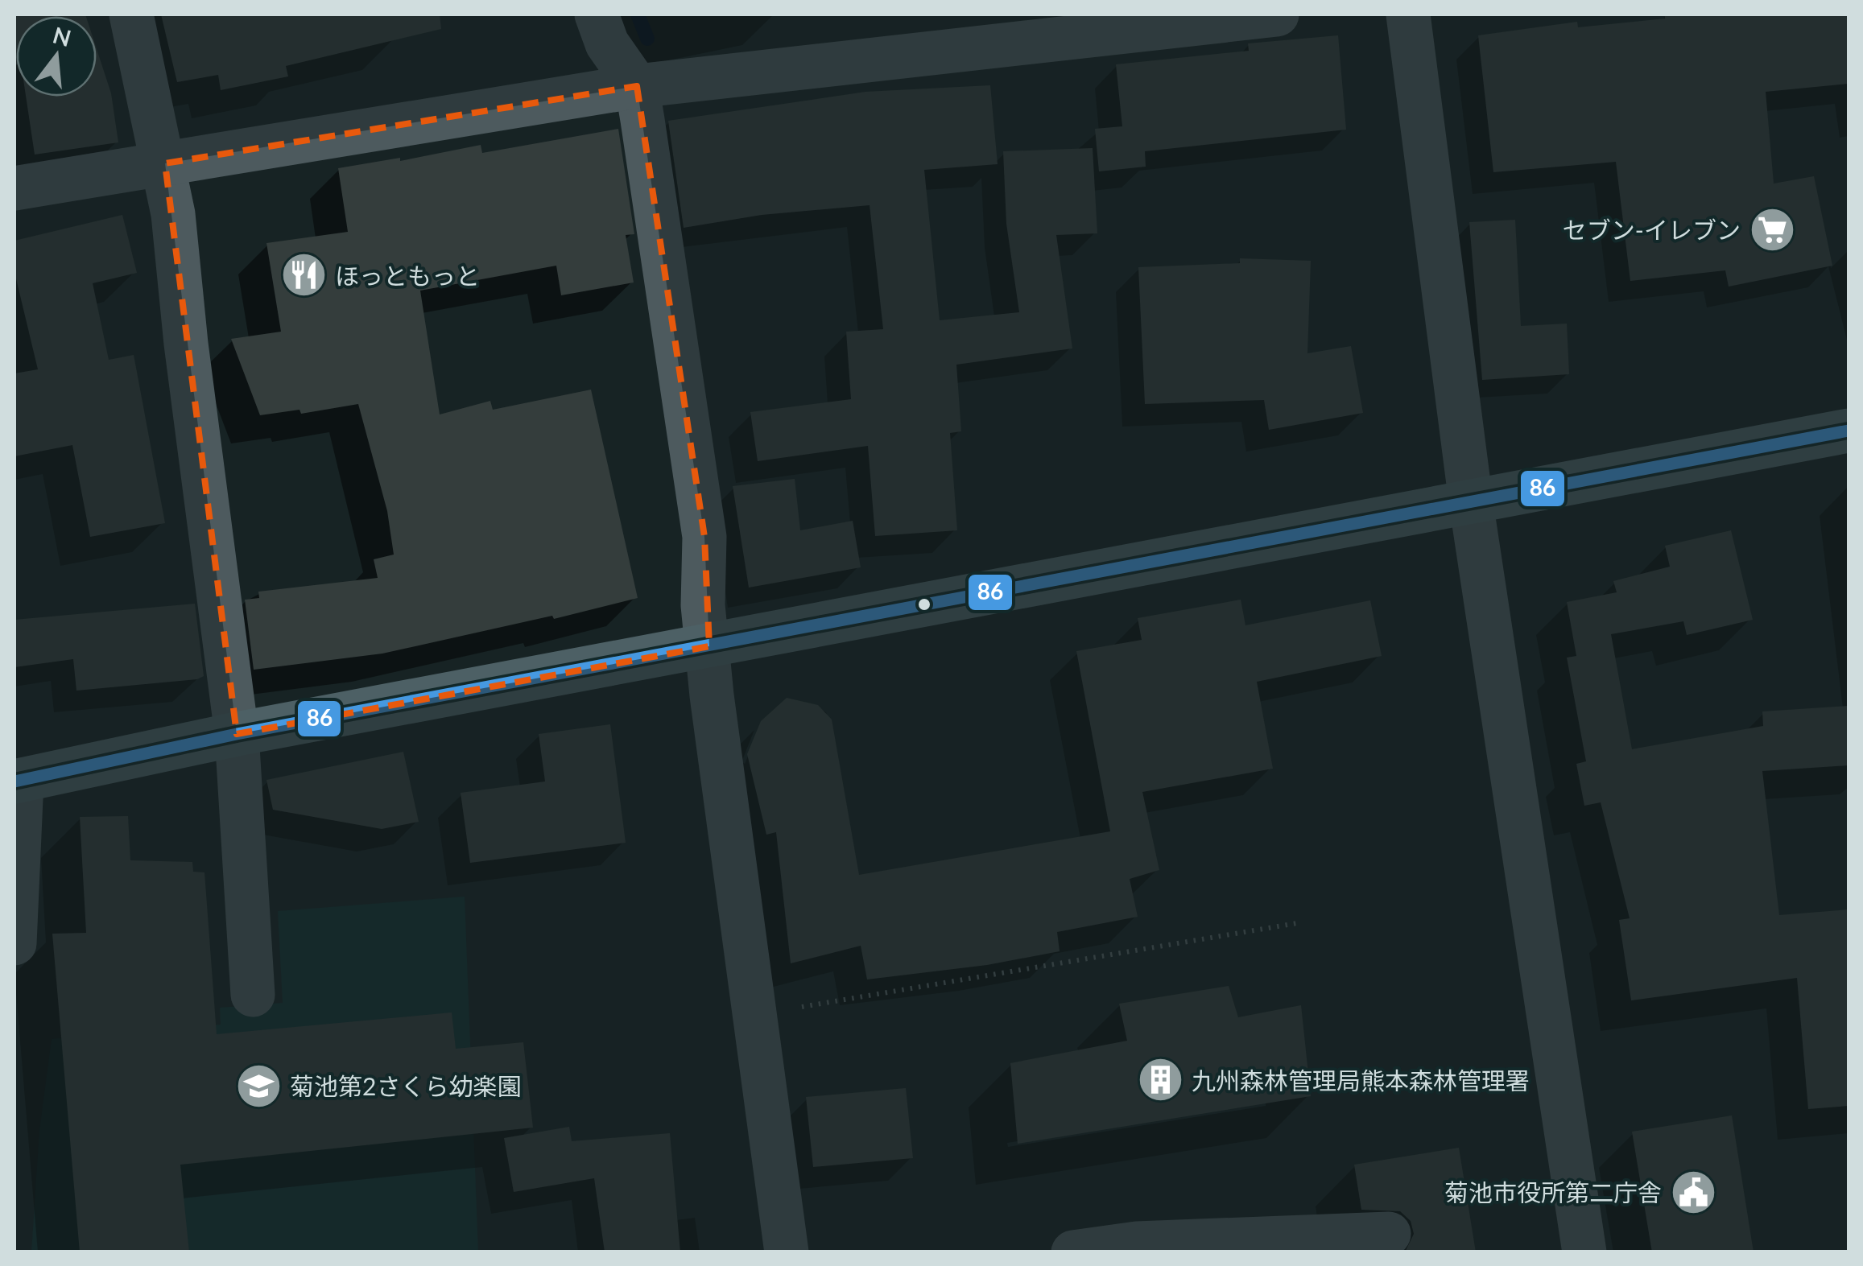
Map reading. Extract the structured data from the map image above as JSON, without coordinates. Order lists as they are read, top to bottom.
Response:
{
  "places": {
    "supermarket": ["セブン-イレブン"],
    "restaurant": ["ほっともっと"],
    "building": ["九州森林管理局熊本森林管理署"],
    "school or university": ["菊池第2さくら幼楽園"],
    "public building": ["菊池市役所第二庁舎"]
  },
  "lines": ["transit line 86"],
  "north": "top"
}
